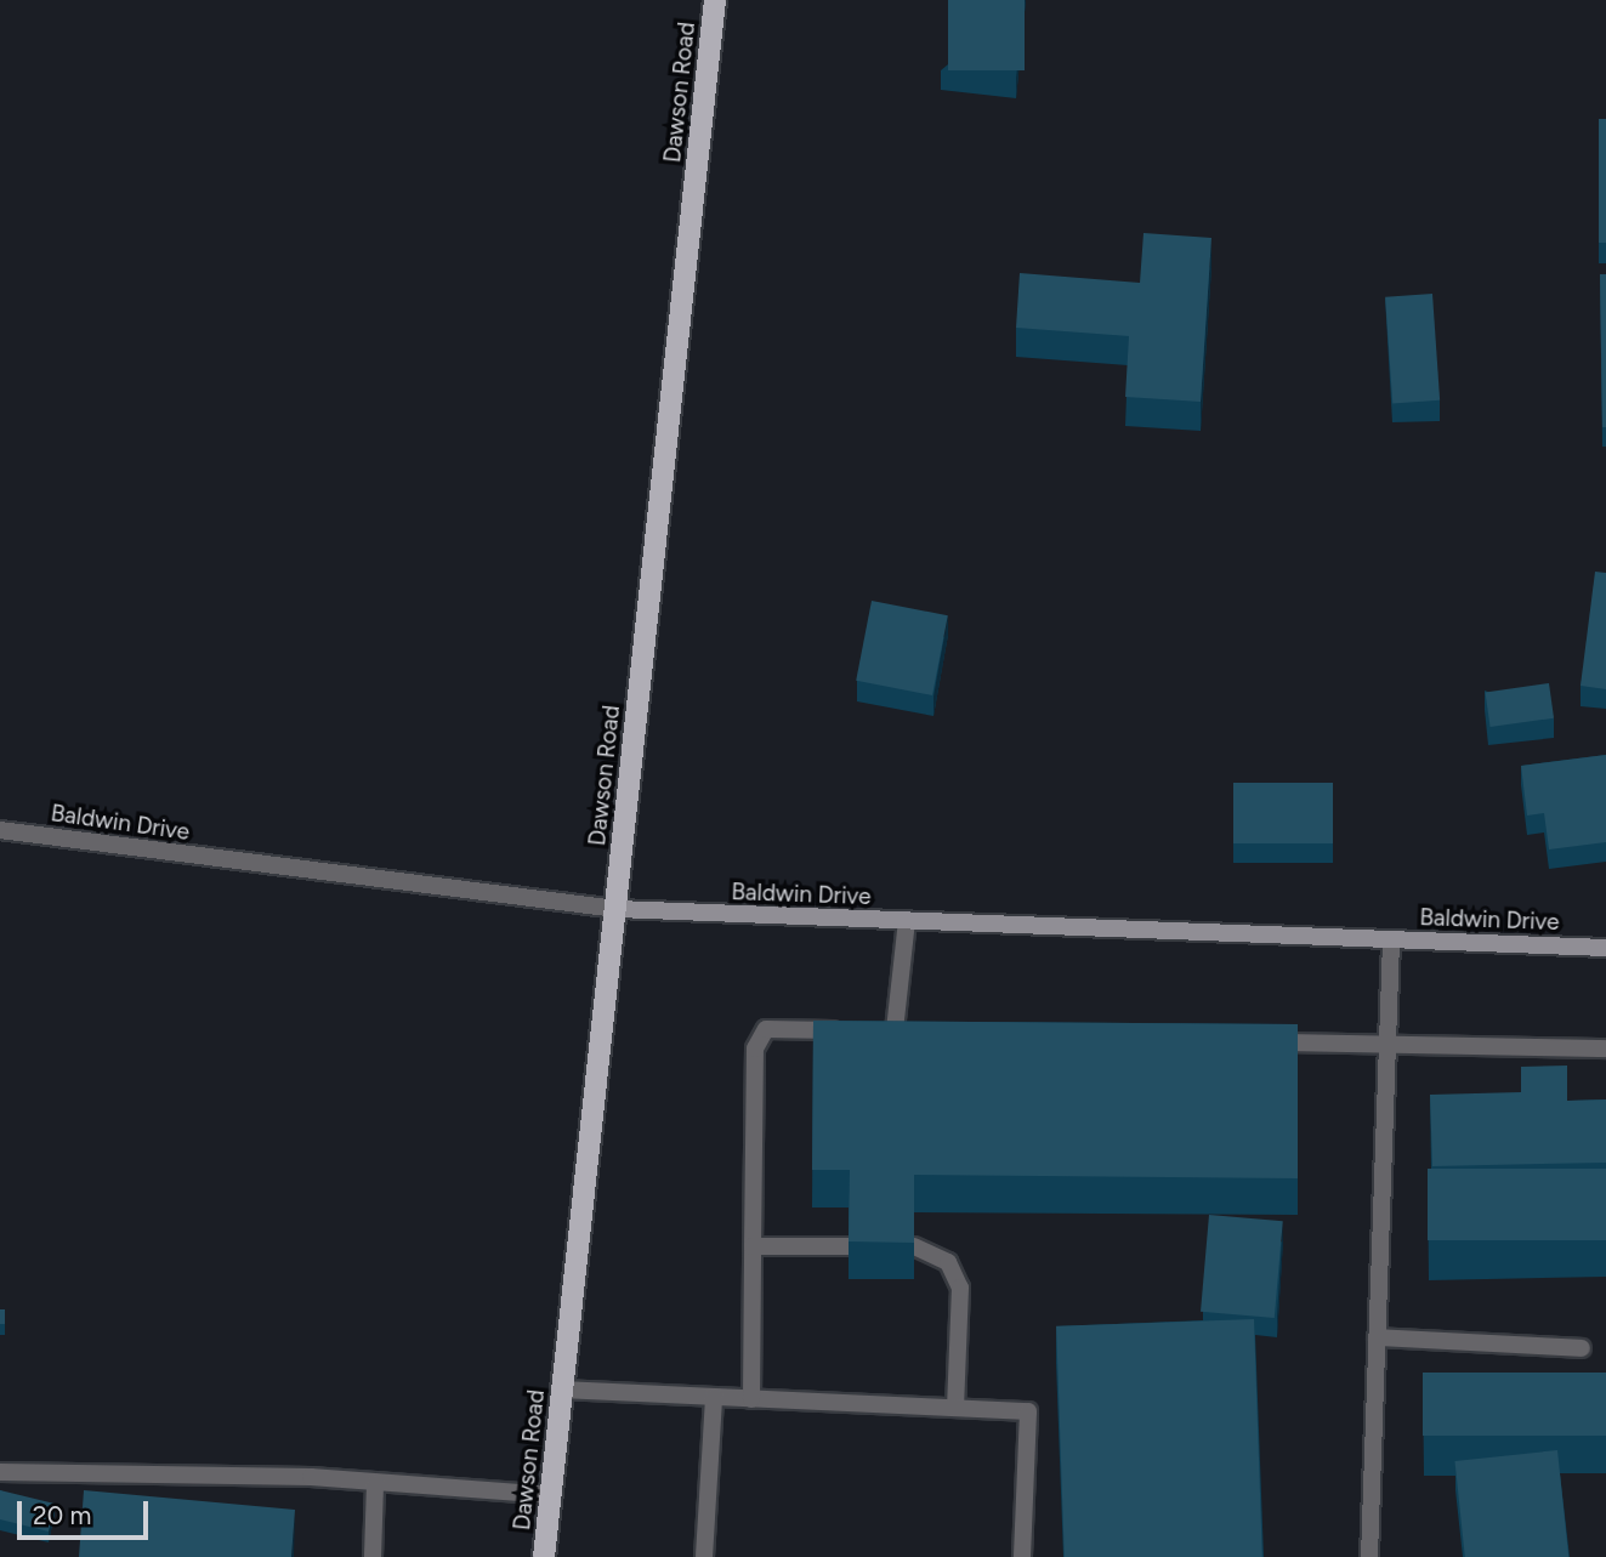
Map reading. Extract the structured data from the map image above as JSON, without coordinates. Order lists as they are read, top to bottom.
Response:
{
  "streets": {
    "main road": ["Dawson Road"],
    "street": ["Baldwin Drive"]
  },
  "crossings": [
    ["Dawson Road", "Baldwin Drive"]
  ],
  "scale_bar": "20 m"
}
